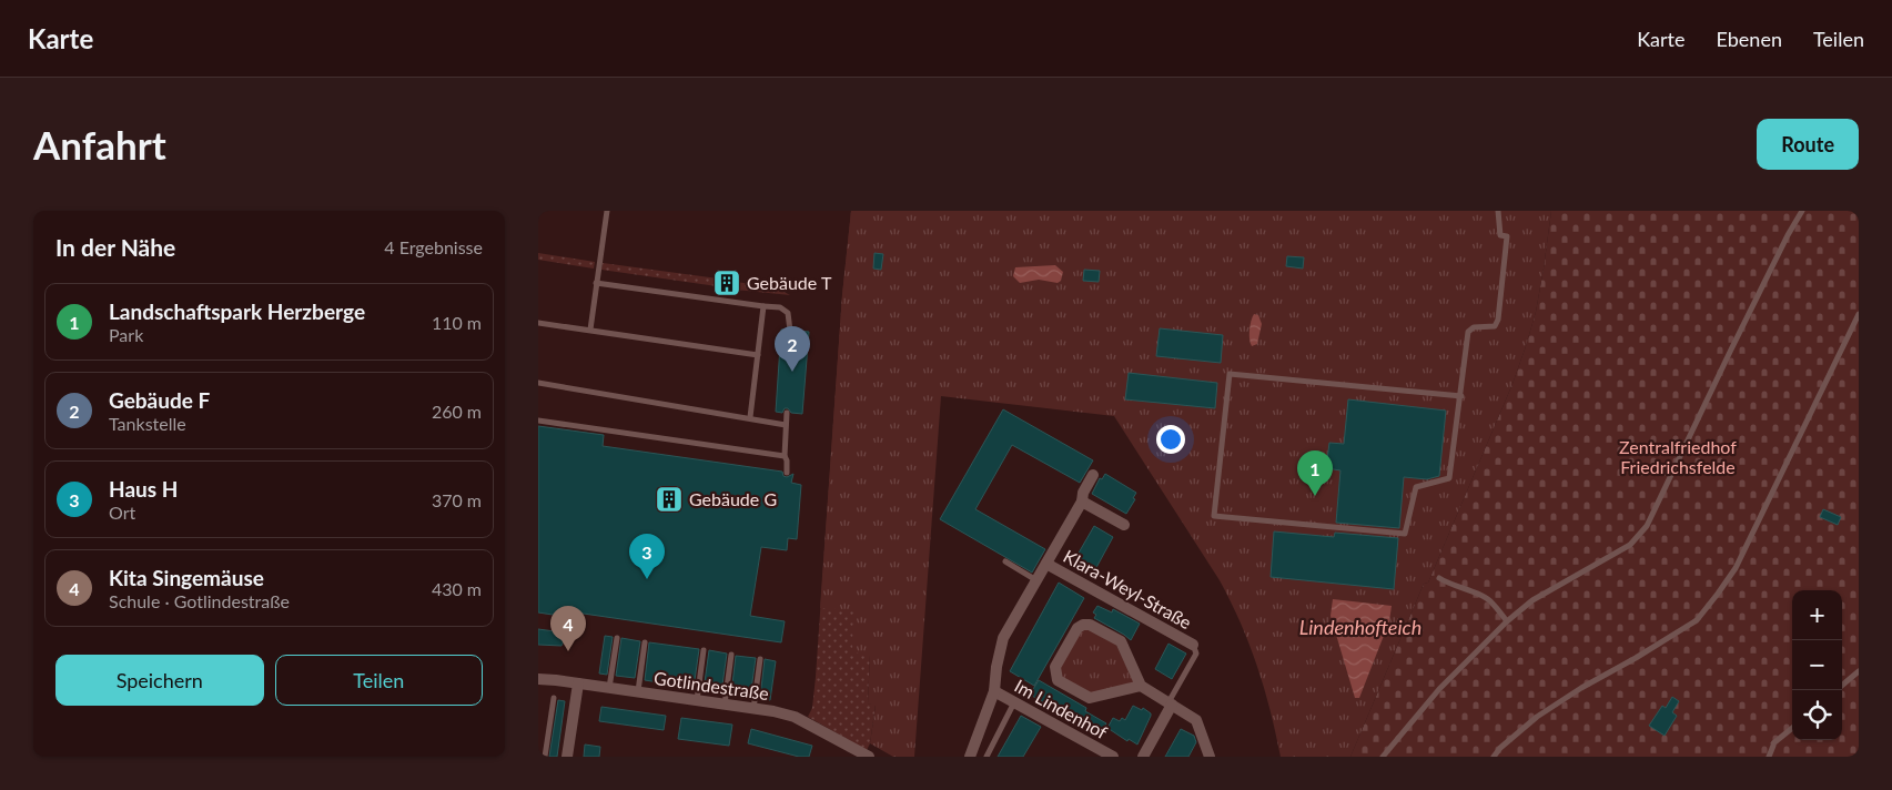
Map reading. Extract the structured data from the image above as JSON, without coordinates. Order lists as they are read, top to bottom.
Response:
{
  "streets": {
    "street": ["Klara-Weyl-Straße", "Gotlindestraße", "Im Lindenhof"]
  },
  "crossings": [
    ["Klara-Weyl-Straße", "Im Lindenhof"]
  ],
  "water": ["Lindenhofteich"],
  "parks": ["Zentralfriedhof Friedrichsfelde"],
  "places": {
    "building": ["Gebäude T", "Gebäude G"]
  },
  "page": {
    "header": "Karte",
    "nav": ["Karte", "Ebenen", "Teilen"],
    "buttons": [
      "Route",
      ["Speichern", "Teilen"]
    ],
    "title": "Anfahrt",
    "heading": ["In der Nähe", "4 Ergebnisse"],
    "list": [
      {
        "mark": "1",
        "name": "Landschaftspark Herzberge",
        "note": "Park",
        "value": "110 m"
      },
      {
        "mark": "2",
        "name": "Gebäude F",
        "note": "Tankstelle",
        "value": "260 m"
      },
      {
        "mark": "3",
        "name": "Haus H",
        "note": "Ort",
        "value": "370 m"
      },
      {
        "mark": "4",
        "name": "Kita Singemäuse",
        "note": "Schule · Gotlindestraße",
        "value": "430 m"
      }
    ],
    "pins": [
      "2",
      "1",
      "3",
      "4"
    ],
    "map_buttons": ["+", "−"]
  }
}
